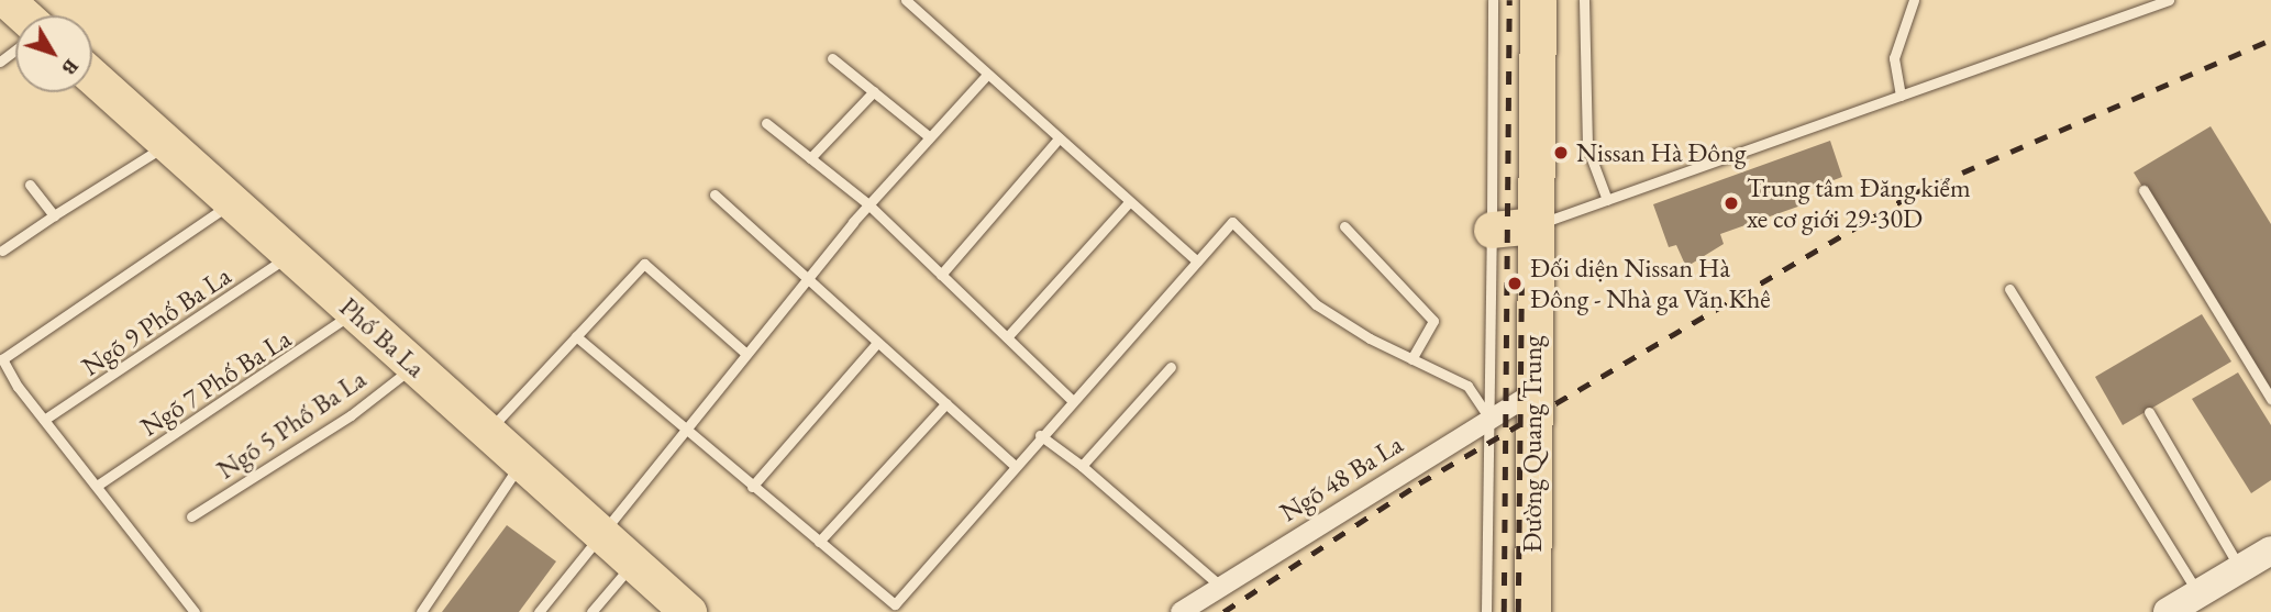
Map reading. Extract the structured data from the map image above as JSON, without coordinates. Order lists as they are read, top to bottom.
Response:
{
  "streets": {
    "highway": ["Phố Ba La", "Đường Quang Trung"],
    "street": ["Ngõ 48 Ba La"],
    "lane": ["Ngõ 9 Phố Ba La", "Ngõ 7 Phố Ba La", "Ngõ 5 Phố Ba La"]
  },
  "crossings": [
    ["Ngõ 9 Phố Ba La", "Phố Ba La"],
    ["Phố Ba La", "Ngõ 7 Phố Ba La"],
    ["Phố Ba La", "Ngõ 5 Phố Ba La"],
    ["Đường Quang Trung", "Ngõ 48 Ba La"]
  ],
  "places": ["Nissan Hà Đông", "Trung tâm Đăng kiểm xe cơ giới 29-30D", "Đối diện Nissan Hà Đông - Nhà ga Văn Khê"],
  "north": "bottom right"
}
